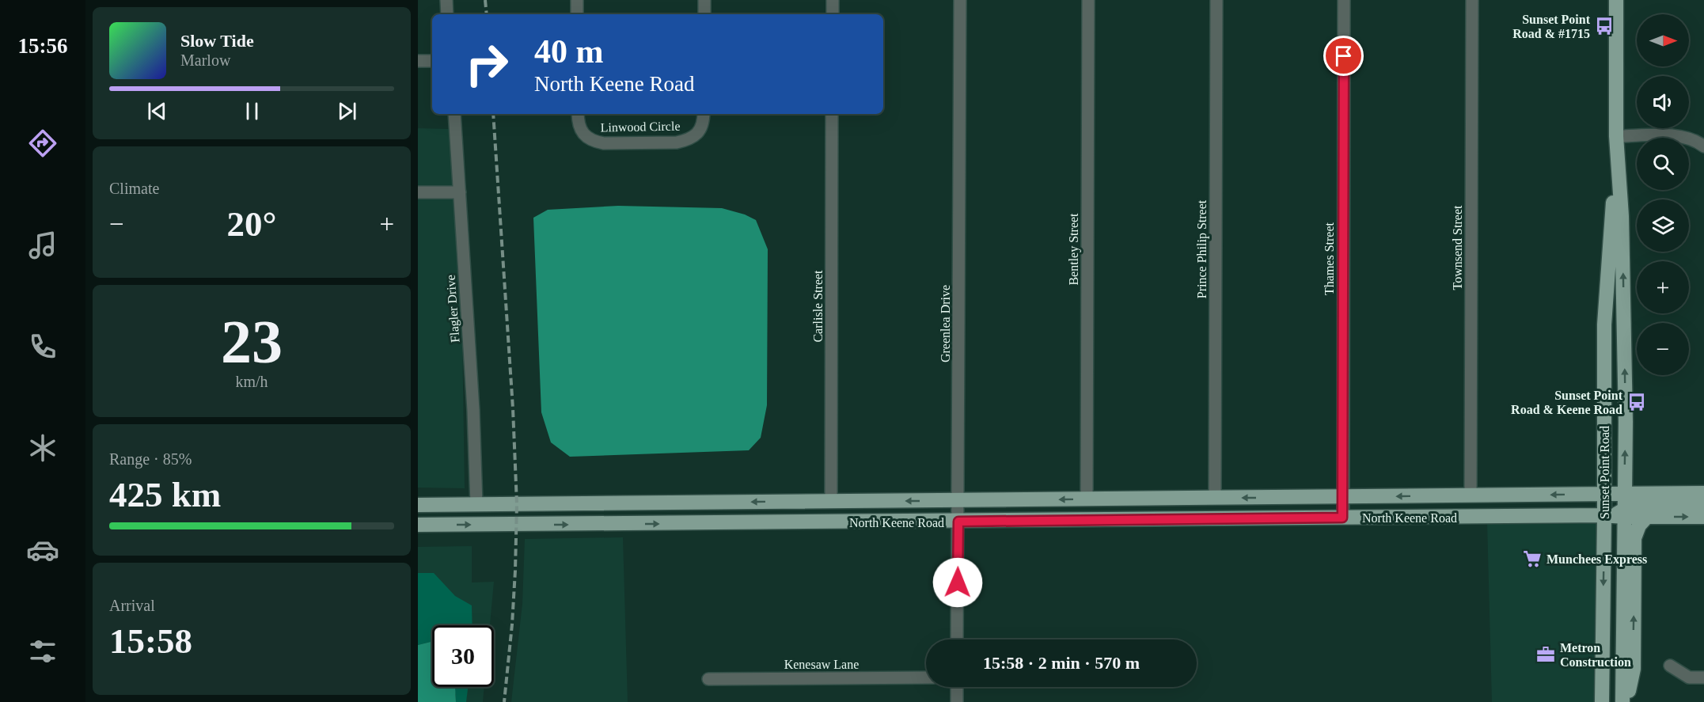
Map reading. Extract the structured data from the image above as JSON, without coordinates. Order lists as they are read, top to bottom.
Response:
{
  "streets": {
    "main road": ["Sunset Point Road", "North Keene Road"],
    "street": [
      "Linwood Circle",
      "Townsend Street",
      "Bentley Street",
      "Prince Philip Street",
      "Thames Street",
      "Carlisle Street",
      "Flagler Drive",
      "Greenlea Drive",
      "Kenesaw Lane"
    ]
  },
  "crossings": [
    ["Townsend Street", "North Keene Road"],
    ["Bentley Street", "North Keene Road"],
    ["Prince Philip Street", "North Keene Road"],
    ["Thames Street", "North Keene Road"],
    ["Carlisle Street", "North Keene Road"],
    ["Flagler Drive", "North Keene Road"],
    ["Greenlea Drive", "North Keene Road"],
    ["Sunset Point Road", "North Keene Road"]
  ],
  "places": {
    "bus stop": ["Sunset Point Road & #1715", "Sunset Point Road & Keene Road"],
    "supermarket": ["Munchees Express"],
    "office": ["Metron Construction"]
  },
  "north": "right",
  "page": {
    "tabs": "15:56",
    "map_buttons": ["+", "−"],
    "turn": ["40 m", "North Keene Road"],
    "song": ["Slow Tide", "Marlow"],
    "tile": [
      "Climate",
      ["23", "km/h"],
      ["Range · 85%", "425 km"],
      ["Arrival", "15:58"]
    ],
    "heat": ["−", "20°", "+"],
    "limit": "30",
    "trip": "15:58 · 2 min · 570 m"
  }
}
